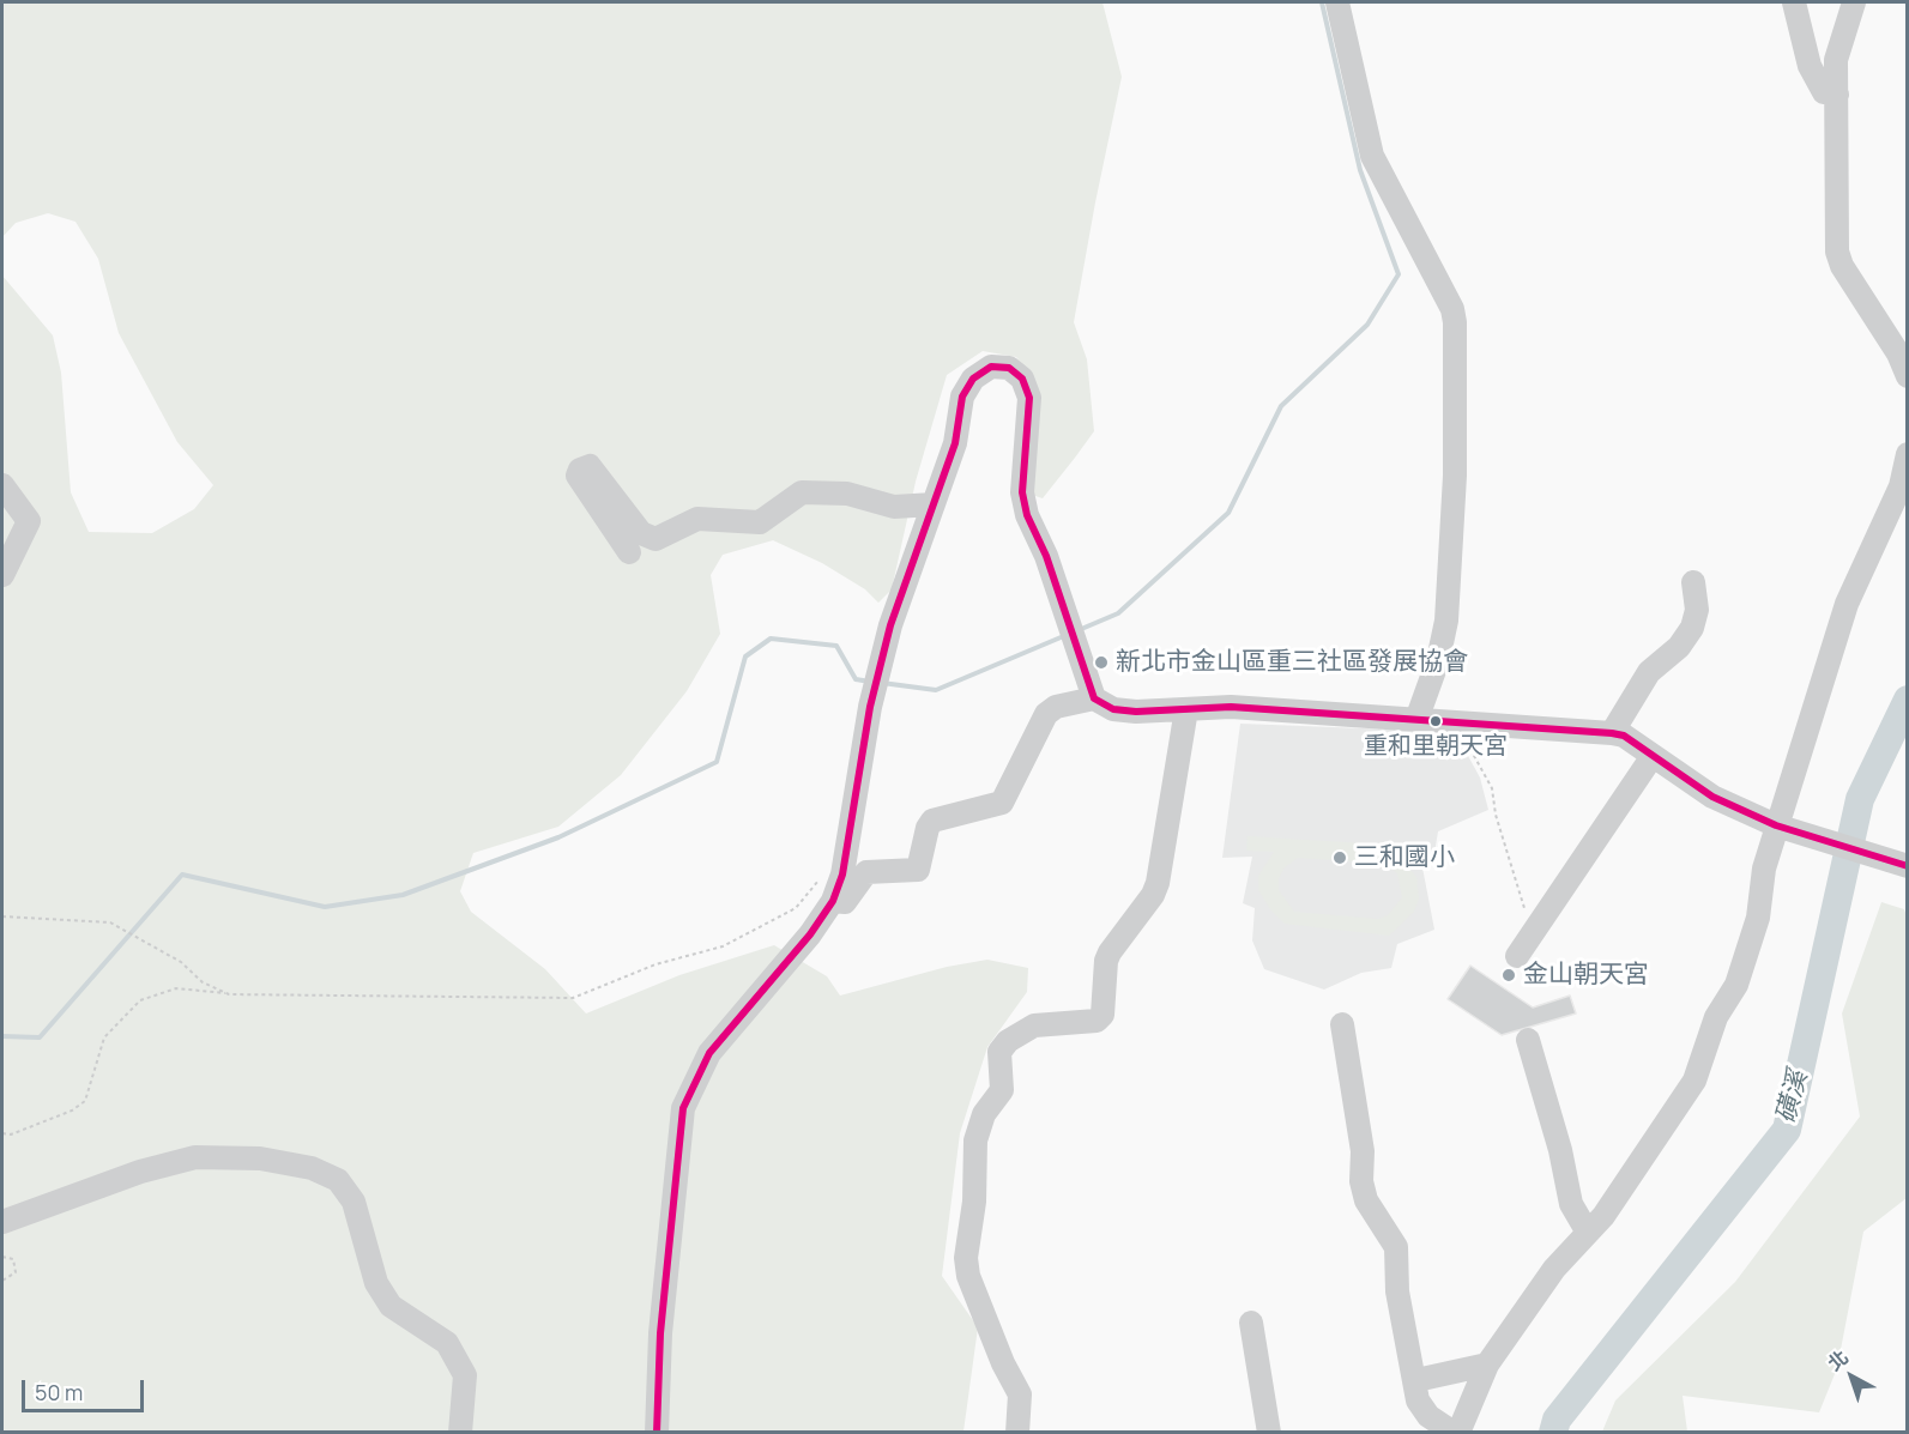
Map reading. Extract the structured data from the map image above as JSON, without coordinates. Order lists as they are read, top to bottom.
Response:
{
  "water": ["磺溪"],
  "places": [
    "新北市金山區重三社區發展協會",
    "重和里朝天宮",
    "三和國小",
    "金山朝天宮"
  ],
  "scale_bar": "50 m",
  "north": "top left"
}
